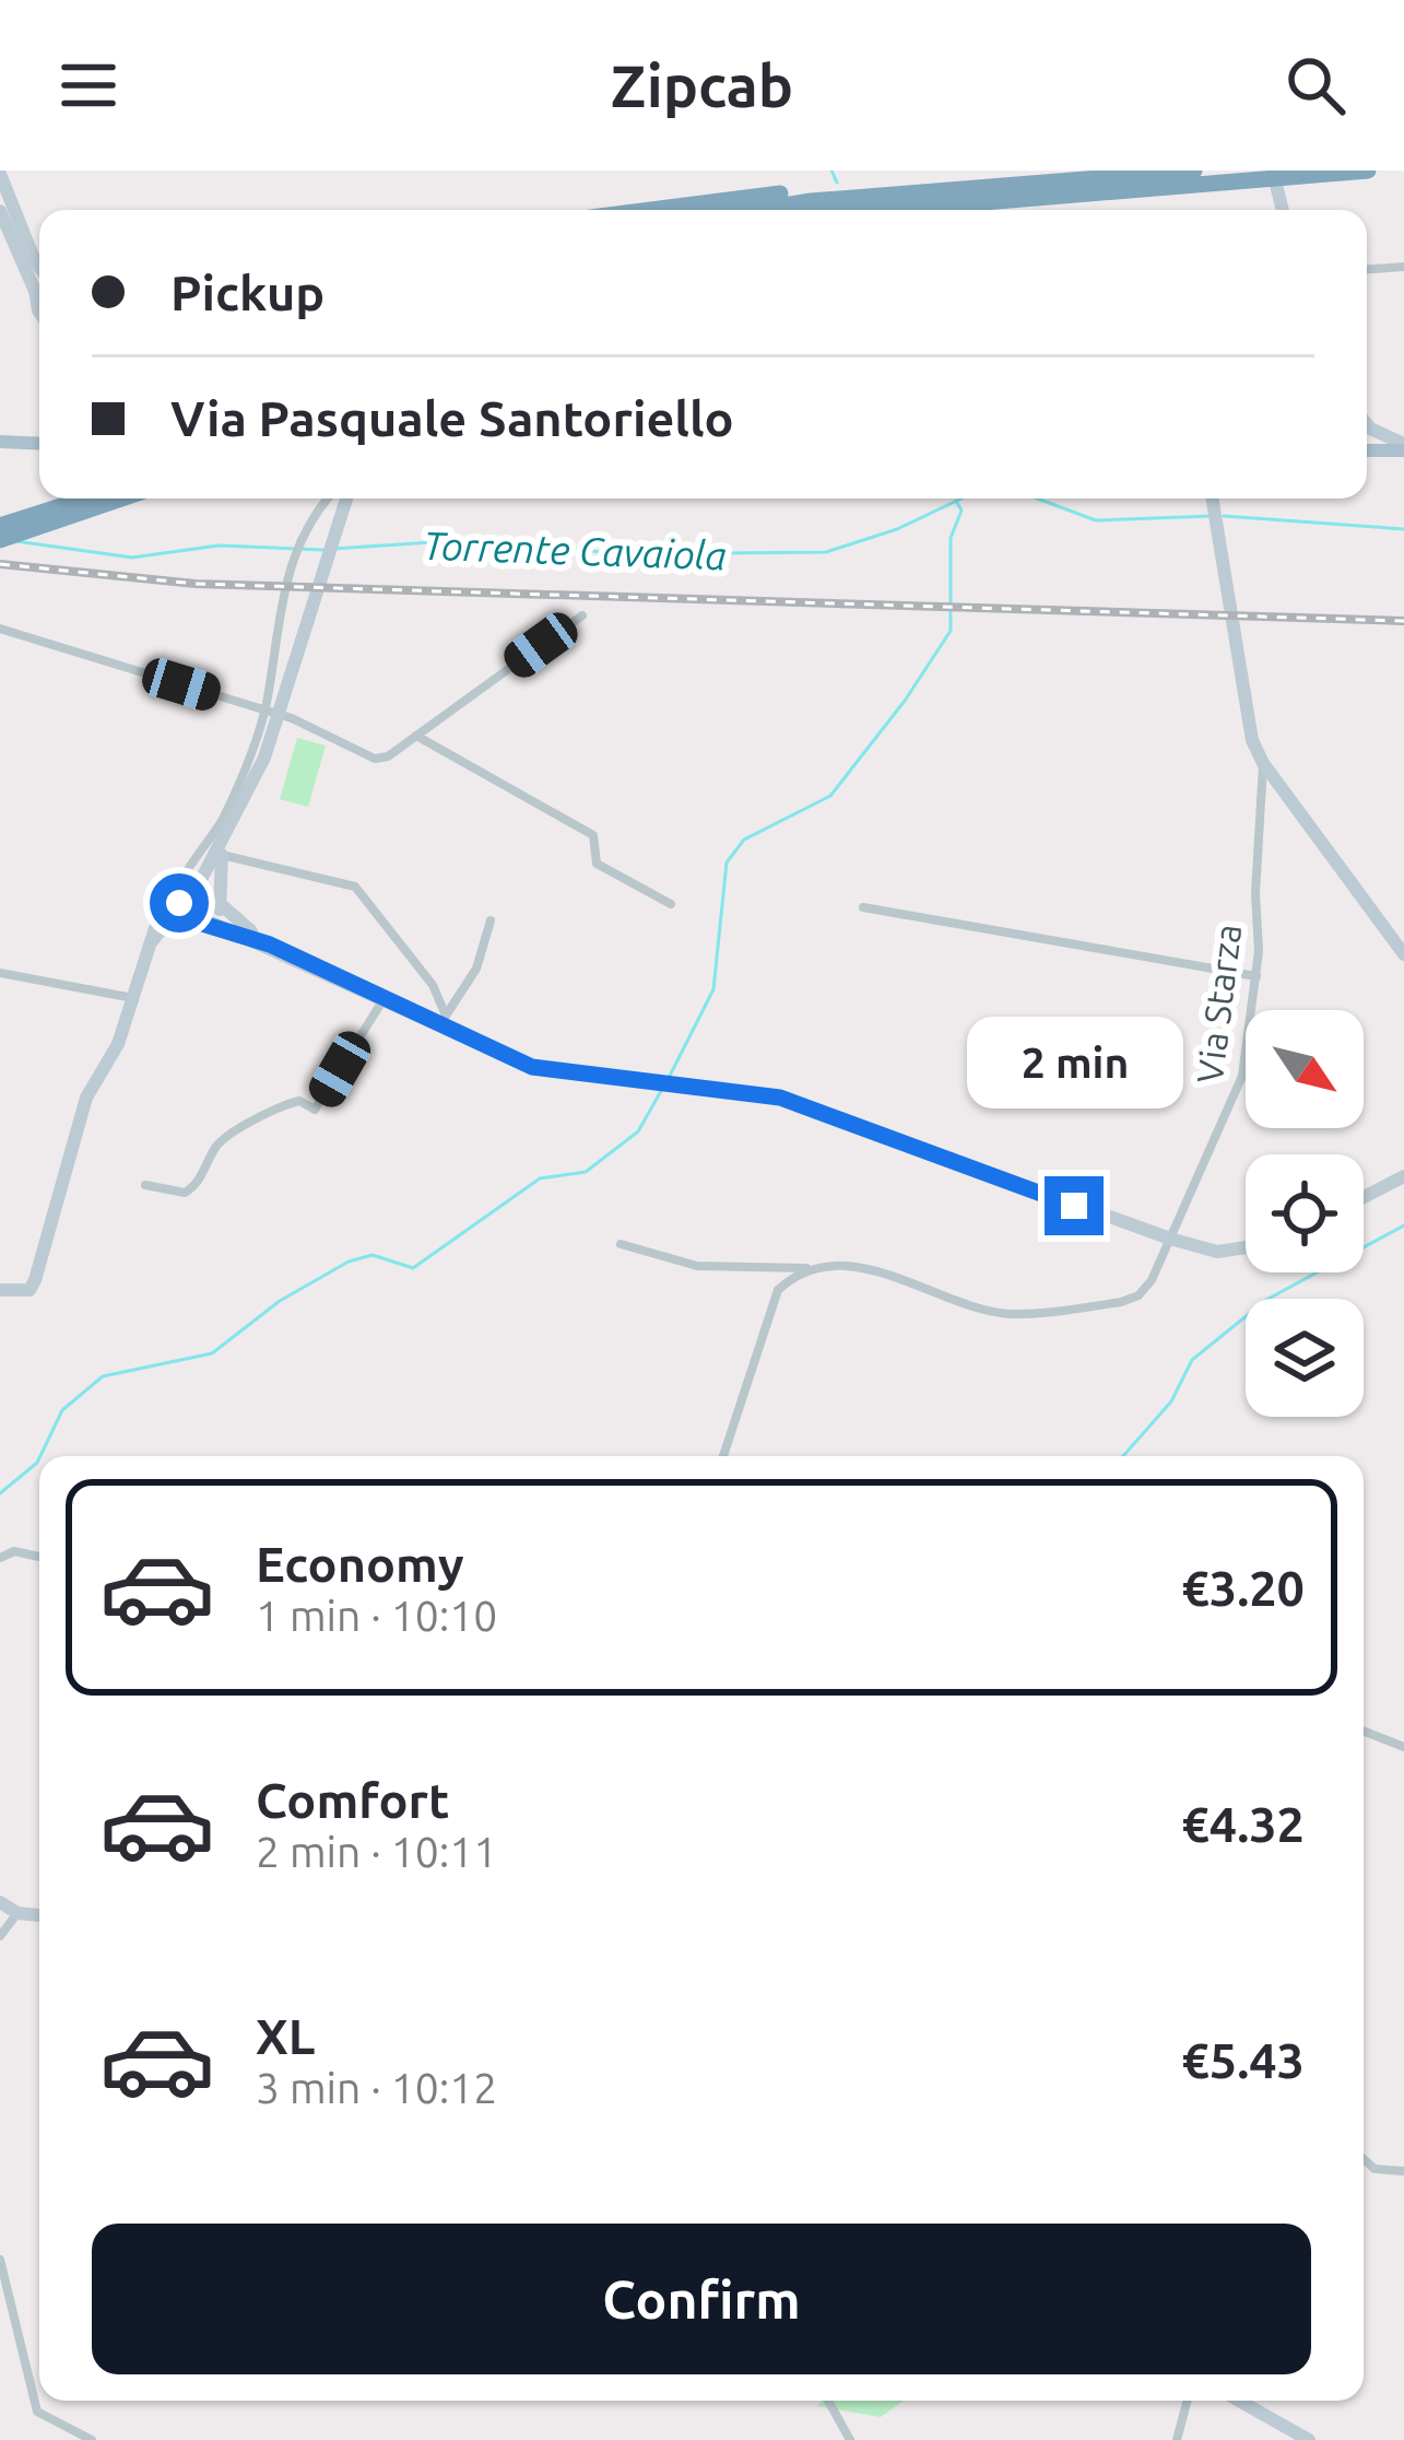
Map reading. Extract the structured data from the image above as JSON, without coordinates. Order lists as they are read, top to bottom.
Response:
{
  "streets": {
    "street": ["Via Starza"]
  },
  "water": ["Torrente Cavaiola"],
  "north": "bottom right",
  "page": {
    "header": "Zipcab",
    "banner": ["Pickup", "Via Pasquale Santoriello"],
    "bubble": "2 min",
    "list": [
      {
        "name": "Economy",
        "note": "1 min · 10:10",
        "value": "€3.20"
      },
      {
        "name": "Comfort",
        "note": "2 min · 10:11",
        "value": "€4.32"
      },
      {
        "name": "XL",
        "note": "3 min · 10:12",
        "value": "€5.43"
      }
    ],
    "buttons": "Confirm"
  }
}
